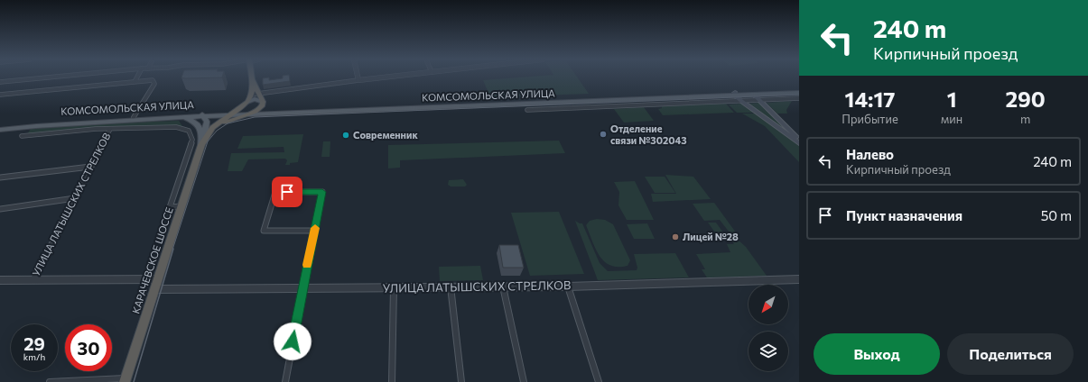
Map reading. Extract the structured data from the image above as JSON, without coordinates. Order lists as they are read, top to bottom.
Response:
{
  "streets": {
    "highway": ["КОМСОМОЛЬСКАЯ УЛИЦА", "КАРАЧЕВСКОЕ ШОССЕ"],
    "street": ["УЛИЦА ЛАТЫШСКИХ СТРЕЛКОВ"]
  },
  "crossings": [
    ["УЛИЦА ЛАТЫШСКИХ СТРЕЛКОВ", "КАРАЧЕВСКОЕ ШОССЕ"]
  ],
  "places": ["Отделение связи №302043", "Современник", "Лицей №28"],
  "north": "bottom left",
  "page": {
    "turn": ["240 m", "Кирпичный проезд"],
    "eta": [
      "14:17",
      "Прибытие",
      "1",
      "мин",
      "290",
      "m"
    ],
    "list": [
      {
        "name": "Налево",
        "note": "Кирпичный проезд",
        "value": "240 m"
      },
      {
        "name": "Пункт назначения",
        "value": "50 m"
      }
    ],
    "speed": "29 km/h",
    "limit": "30",
    "buttons": ["Выход", "Поделиться"]
  }
}
